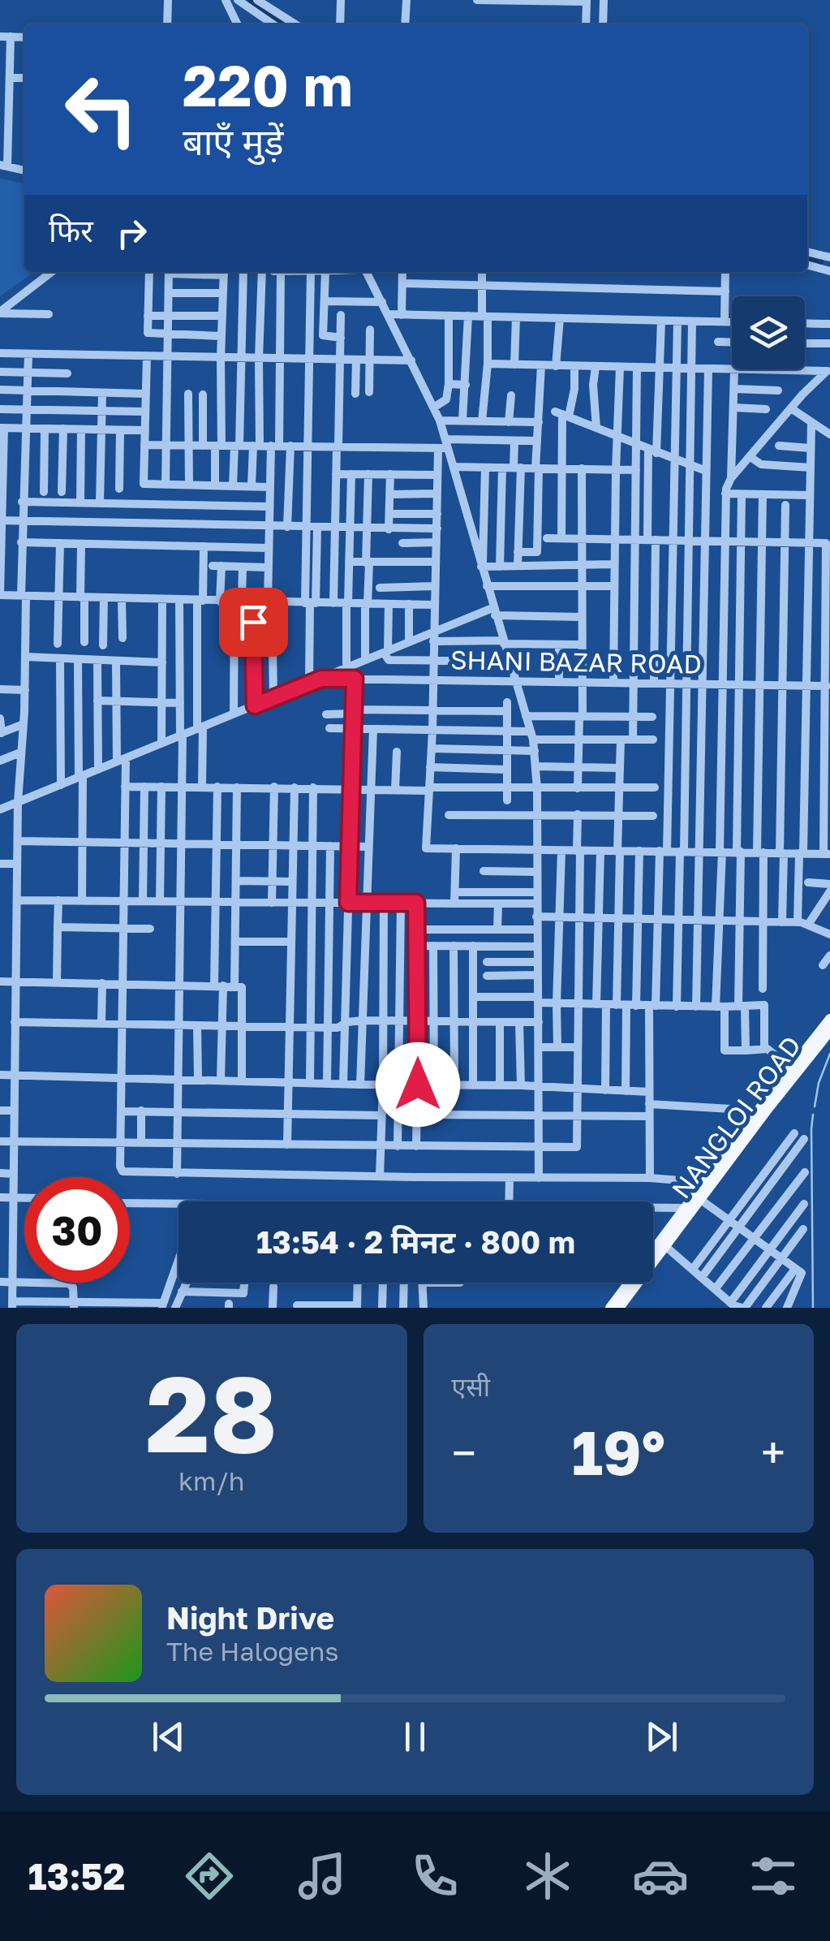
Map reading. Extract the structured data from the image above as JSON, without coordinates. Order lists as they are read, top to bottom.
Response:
{
  "streets": {
    "main road": ["NANGLOI ROAD"],
    "street": ["SHANI BAZAR ROAD"]
  },
  "page": {
    "turn": ["220 m", "बाएँ मुड़ें"],
    "then": "फिर",
    "limit": "30",
    "trip": "13:54 · 2 मिनट · 800 m",
    "tile": [
      ["28", "km/h"],
      "एसी"
    ],
    "heat": ["−", "19°", "+"],
    "song": ["Night Drive", "The Halogens"],
    "tabs": "13:52"
  }
}
